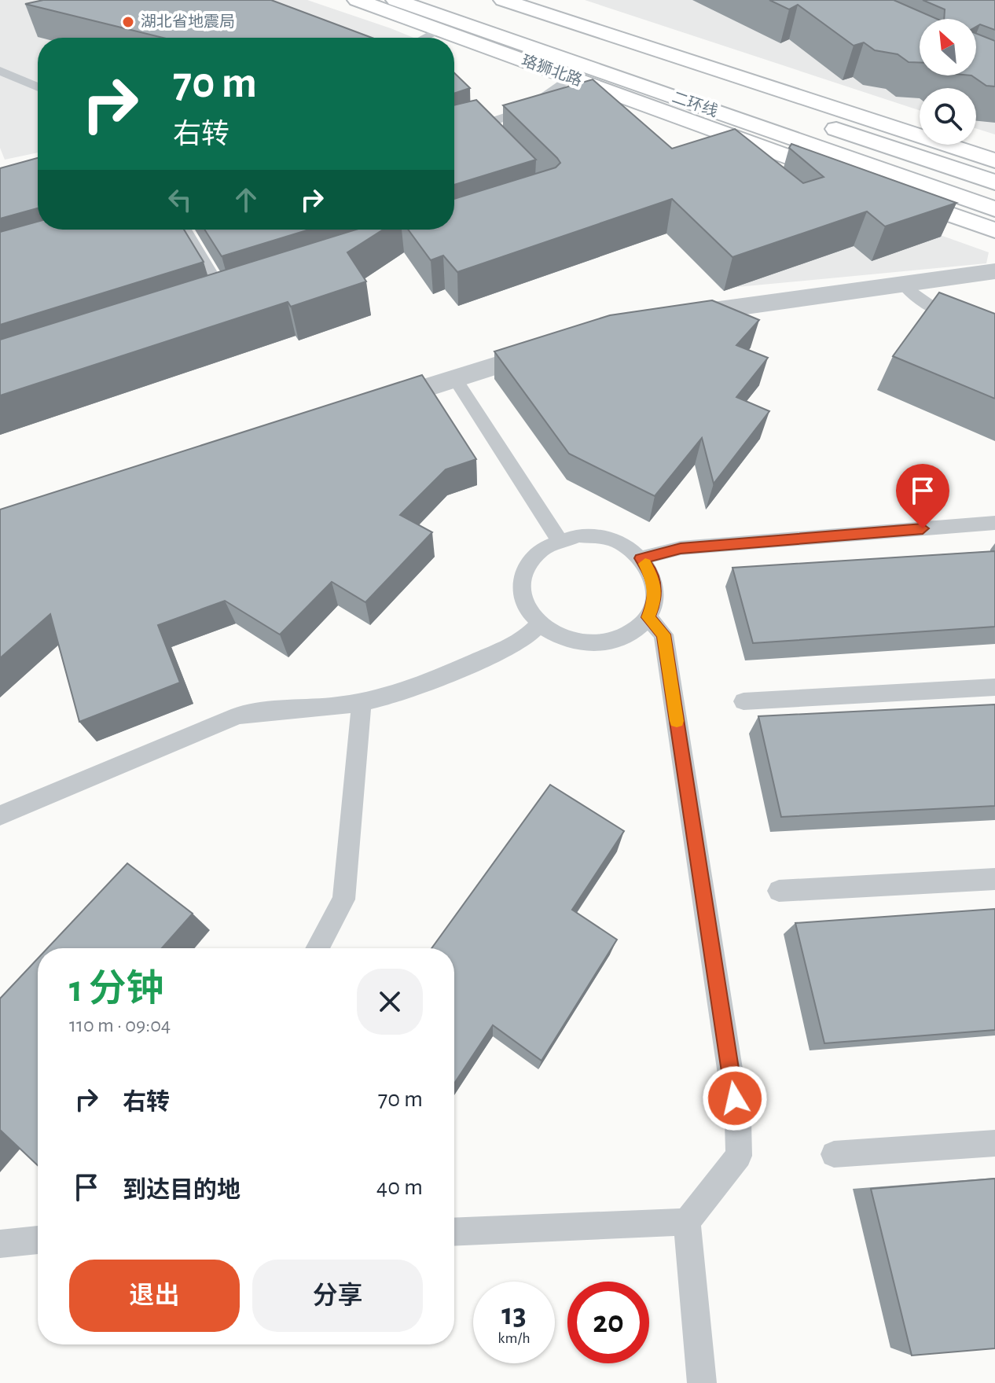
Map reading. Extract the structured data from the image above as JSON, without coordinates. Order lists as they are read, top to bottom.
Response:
{
  "streets": {
    "main road": ["珞狮北路", "二环线"]
  },
  "places": ["湖北省地震局"],
  "north": "top left",
  "page": {
    "turn": ["70 m", "右转"],
    "heading": ["1 分钟", "110 m · 09:04"],
    "list": [
      {
        "name": "右转",
        "value": "70 m"
      },
      {
        "name": "到达目的地",
        "value": "40 m"
      }
    ],
    "buttons": ["退出", "分享"],
    "speed": "13 km/h",
    "limit": "20"
  }
}
